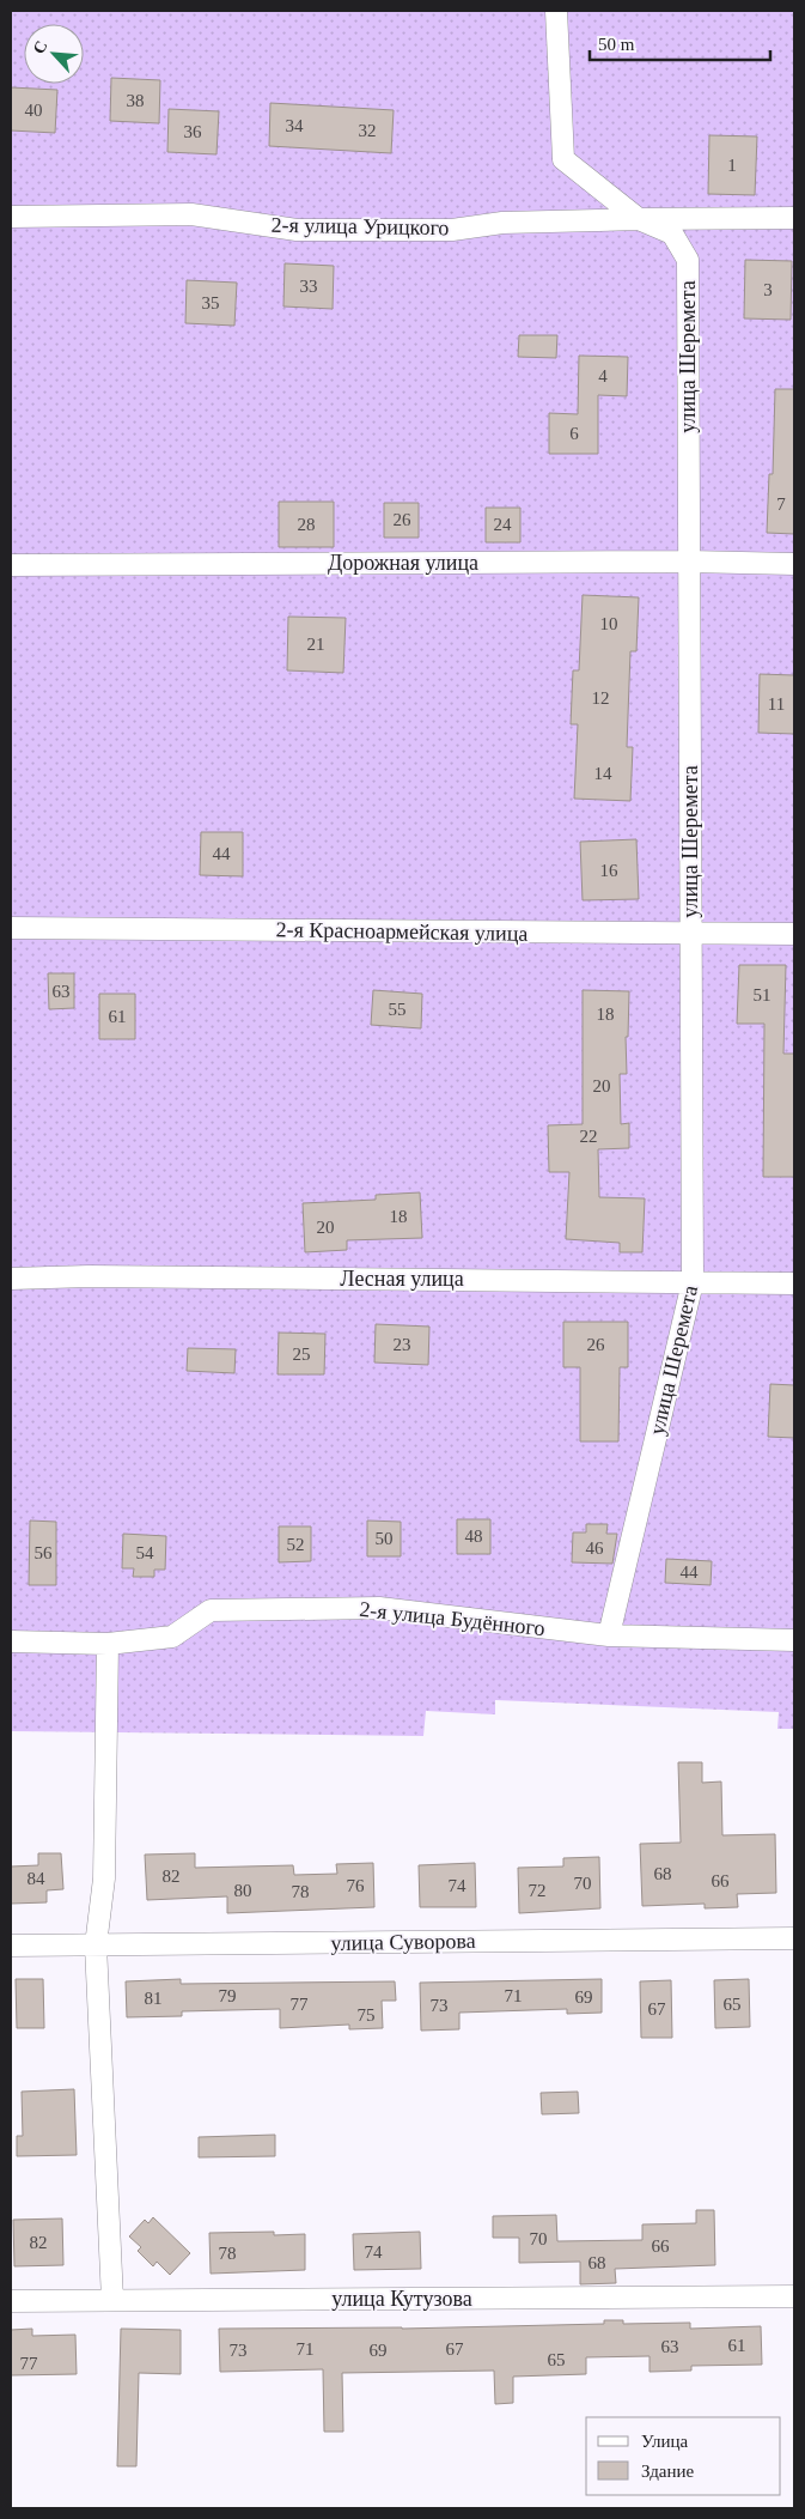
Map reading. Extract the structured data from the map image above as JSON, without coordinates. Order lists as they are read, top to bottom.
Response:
{
  "streets": {
    "street": [
      "2-я улица Урицкого",
      "улица Шеремета",
      "Дорожная улица",
      "2-я Красноармейская улица",
      "Лесная улица",
      "2-я улица Будённого",
      "улица Суворова",
      "улица Кутузова"
    ]
  },
  "crossings": [
    ["2-я улица Урицкого", "улица Шеремета"],
    ["улица Шеремета", "Дорожная улица"],
    ["улица Шеремета", "2-я Красноармейская улица"],
    ["улица Шеремета", "Лесная улица"],
    ["улица Шеремета", "2-я улица Будённого"]
  ],
  "house_numbers": [
    "38",
    "40",
    "34",
    "32",
    "36",
    "1",
    "33",
    "3",
    "35",
    "4",
    "6",
    "7",
    "26",
    "28",
    "24",
    "10",
    "21",
    "12",
    "11",
    "14",
    "44",
    "16",
    "63",
    "51",
    "55",
    "18",
    "61",
    "20",
    "22",
    "18",
    "20",
    "23",
    "26",
    "25",
    "48",
    "50",
    "52",
    "46",
    "56",
    "54",
    "44",
    "68",
    "82",
    "84",
    "66",
    "70",
    "76",
    "74",
    "80",
    "72",
    "78",
    "79",
    "71",
    "69",
    "81",
    "77",
    "65",
    "73",
    "67",
    "75",
    "70",
    "82",
    "66",
    "74",
    "78",
    "68",
    "61",
    "63",
    "71",
    "67",
    "73",
    "69",
    "65",
    "77"
  ],
  "legend": ["Улица", "Здание"],
  "scale_bar": "50 m",
  "north": "top left"
}
